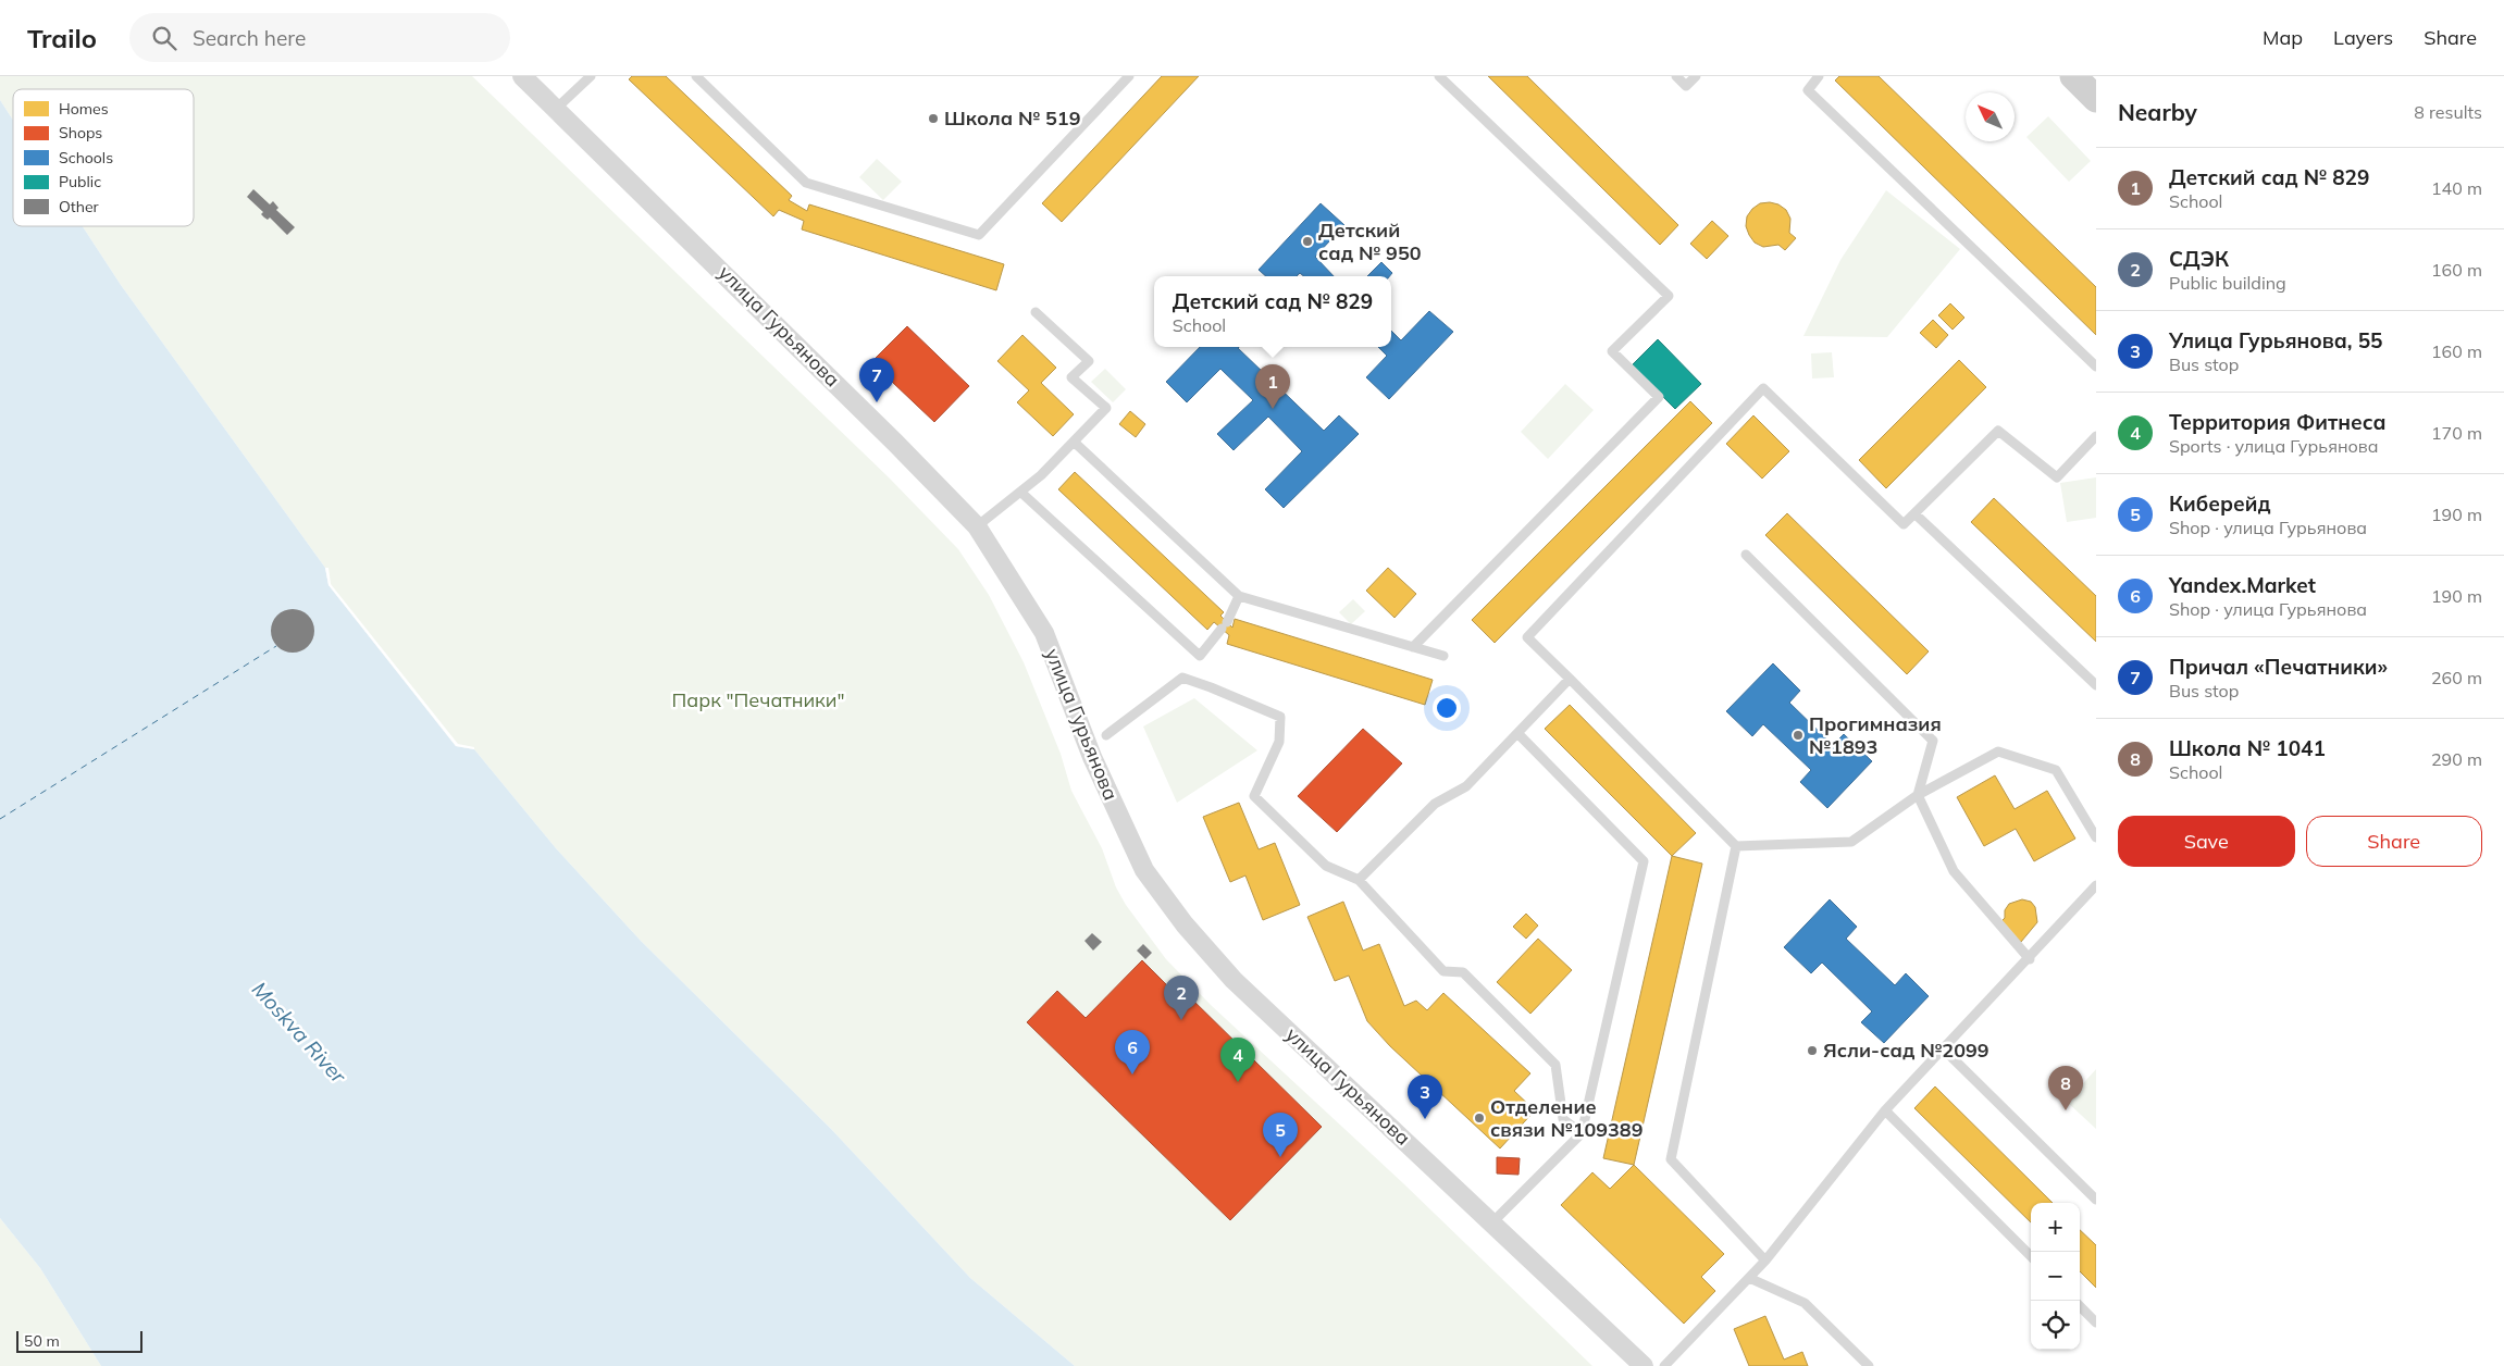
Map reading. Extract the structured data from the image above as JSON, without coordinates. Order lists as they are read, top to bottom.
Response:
{
  "streets": {
    "street": ["улица Гурьянова"]
  },
  "water": ["Moskva River"],
  "parks": ["Парк \"Печатники\""],
  "places": [
    "Школа № 519",
    "Детский сад № 950",
    "Прогимназия №1893",
    "Ясли-сад №2099",
    "Отделение связи №109389"
  ],
  "legend": [
    "Homes",
    "Shops",
    "Schools",
    "Public",
    "Other"
  ],
  "scale_bar": "50 m",
  "north": "top left",
  "page": {
    "header": "Trailo",
    "search": "Search here",
    "nav": ["Map", "Layers", "Share"],
    "heading": ["Nearby", "8 results"],
    "list": [
      {
        "mark": "1",
        "name": "Детский сад № 829",
        "note": "School",
        "value": "140 m"
      },
      {
        "mark": "2",
        "name": "СДЭК",
        "note": "Public building",
        "value": "160 m"
      },
      {
        "mark": "3",
        "name": "Улица Гурьянова, 55",
        "note": "Bus stop",
        "value": "160 m"
      },
      {
        "mark": "4",
        "name": "Территория Фитнеса",
        "note": "Sports · улица Гурьянова",
        "value": "170 m"
      },
      {
        "mark": "5",
        "name": "Киберейд",
        "note": "Shop · улица Гурьянова",
        "value": "190 m"
      },
      {
        "mark": "6",
        "name": "Yandex.Market",
        "note": "Shop · улица Гурьянова",
        "value": "190 m"
      },
      {
        "mark": "7",
        "name": "Причал «Печатники»",
        "note": "Bus stop",
        "value": "260 m"
      },
      {
        "mark": "8",
        "name": "Школа № 1041",
        "note": "School",
        "value": "290 m"
      }
    ],
    "popup": ["Детский сад № 829", "School"],
    "pins": [
      "7",
      "1",
      "2",
      "6",
      "4",
      "8",
      "3",
      "5"
    ],
    "buttons": ["Save", "Share"],
    "map_buttons": ["+", "−"],
    "scale": "50 m"
  }
}
